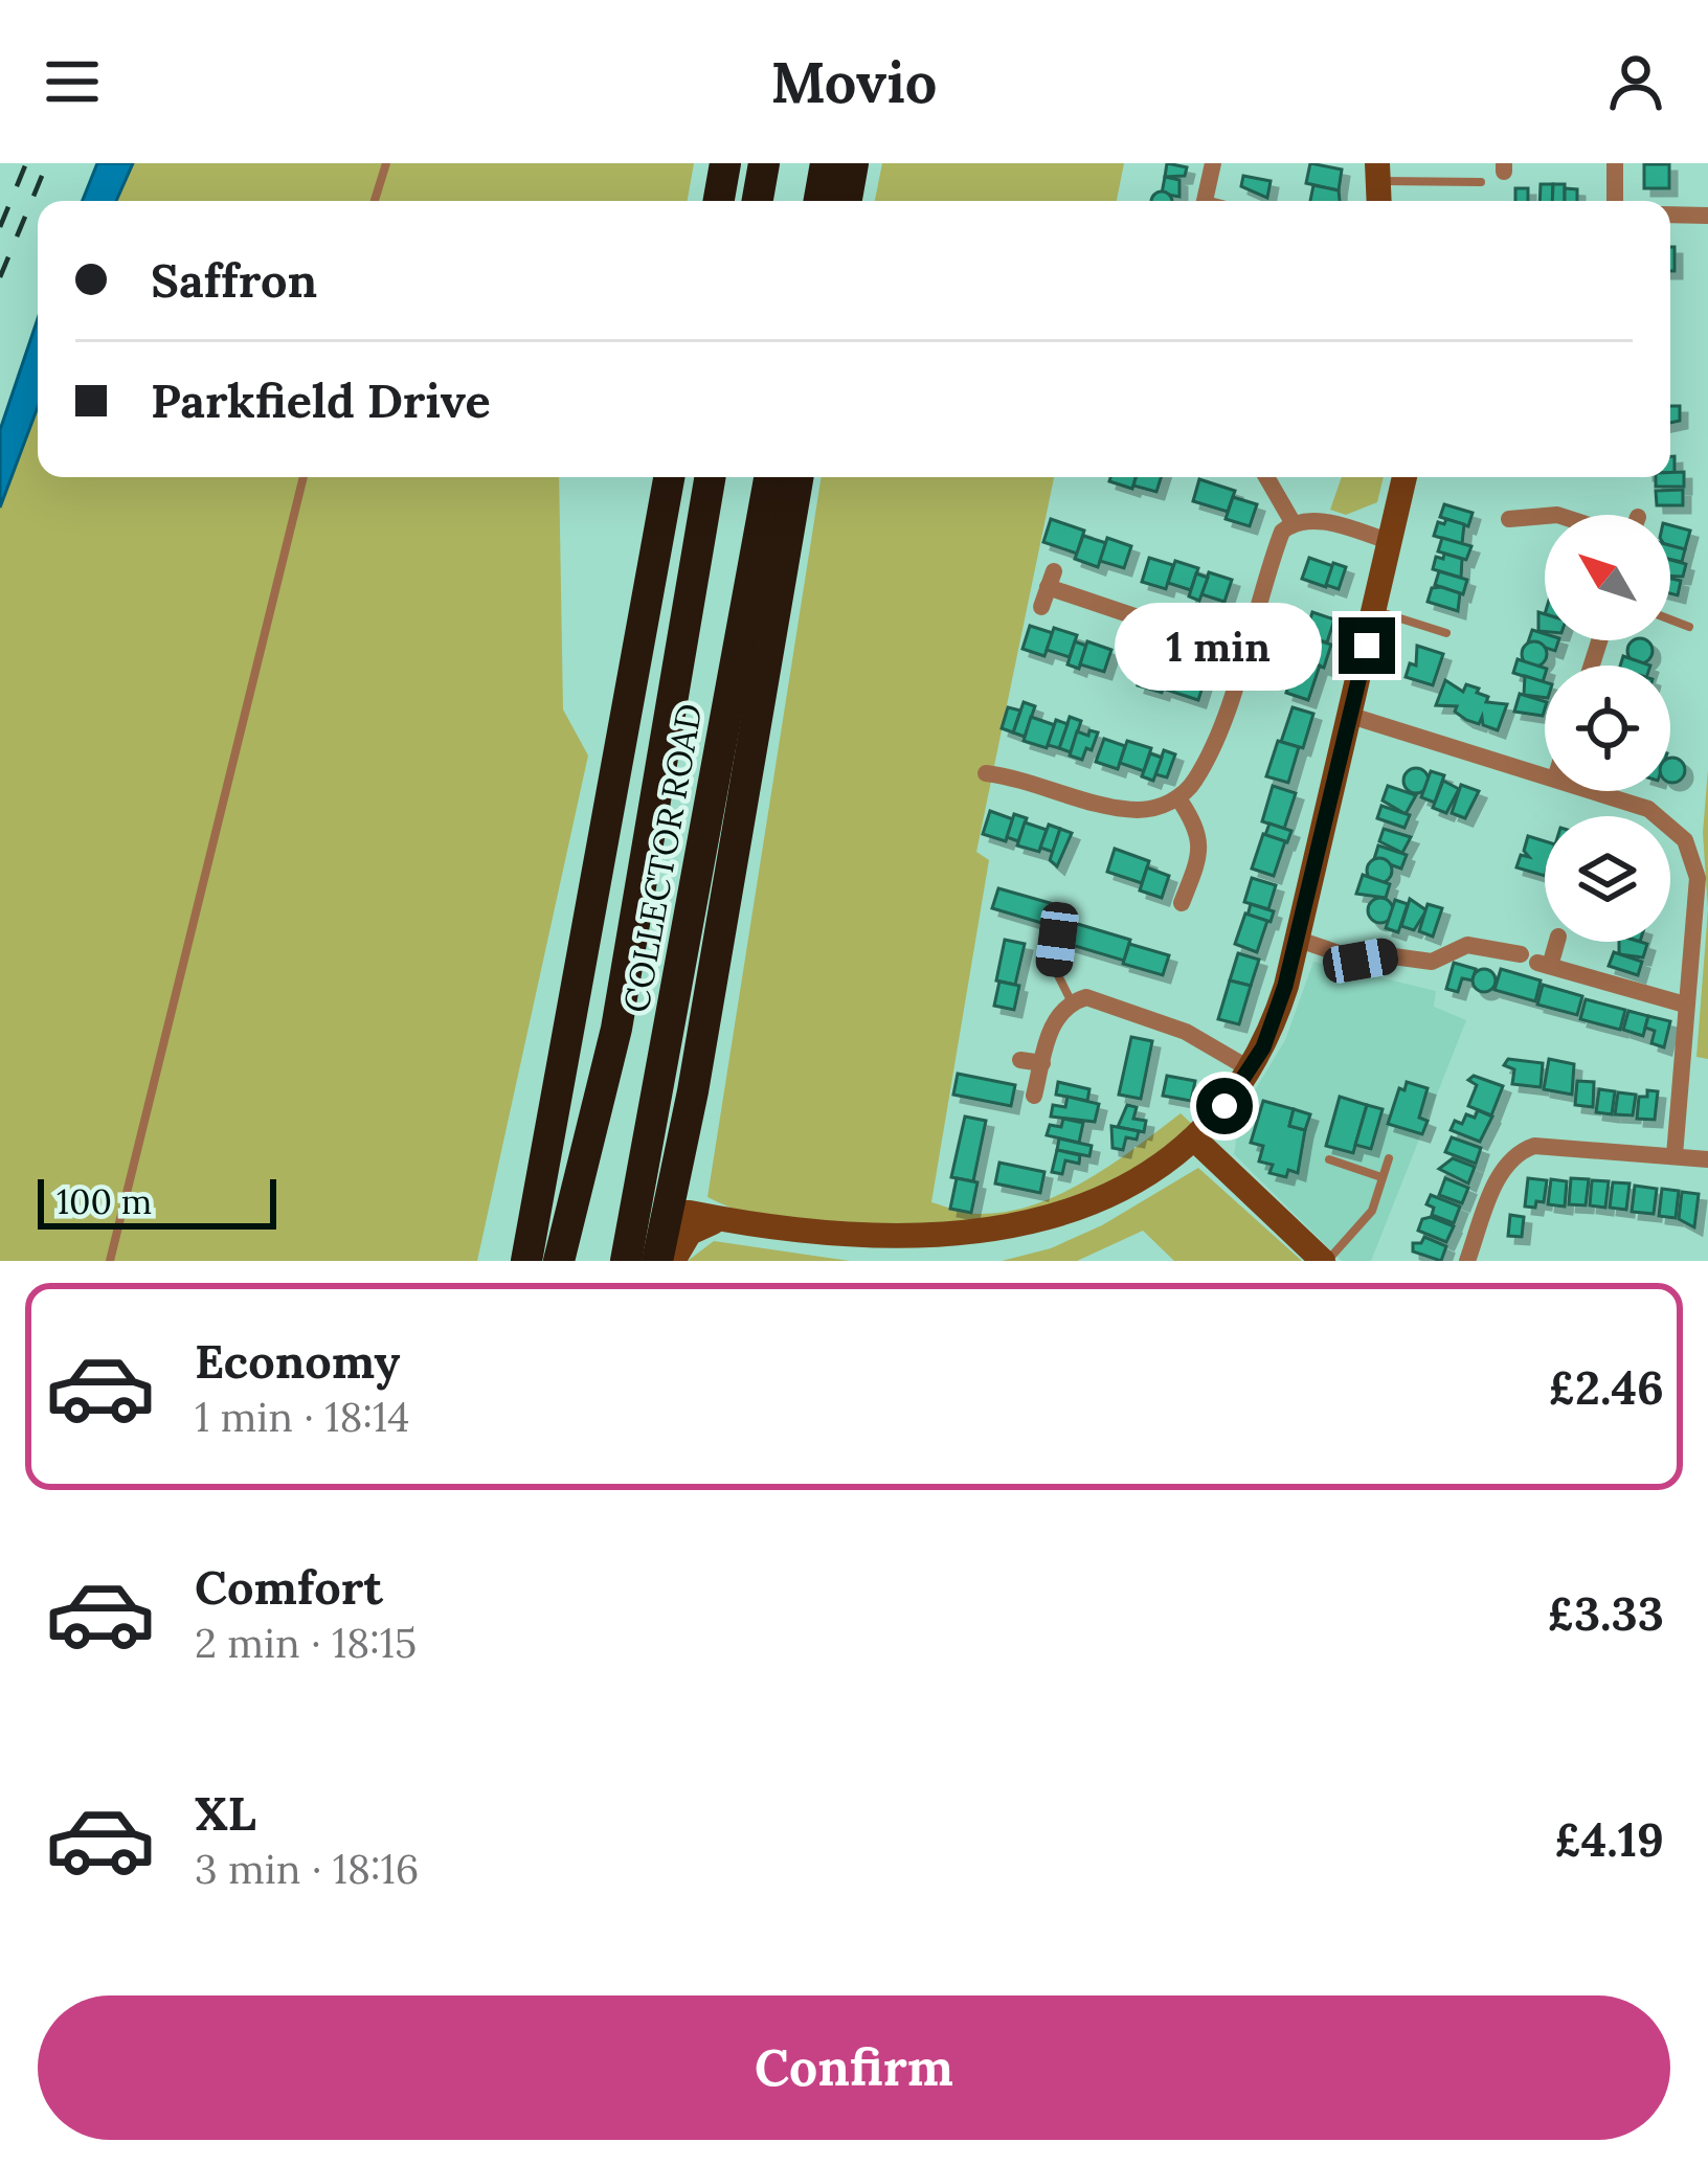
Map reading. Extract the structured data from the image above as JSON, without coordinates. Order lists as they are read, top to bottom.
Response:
{
  "streets": {
    "highway": ["COLLECTOR ROAD"]
  },
  "scale_bar": "100 m",
  "north": "top left",
  "page": {
    "header": "Movio",
    "banner": ["Saffron", "Parkfield Drive"],
    "bubble": "1 min",
    "scale": "100 m",
    "list": [
      {
        "name": "Economy",
        "note": "1 min · 18:14",
        "value": "£2.46"
      },
      {
        "name": "Comfort",
        "note": "2 min · 18:15",
        "value": "£3.33"
      },
      {
        "name": "XL",
        "note": "3 min · 18:16",
        "value": "£4.19"
      }
    ],
    "buttons": "Confirm"
  }
}
